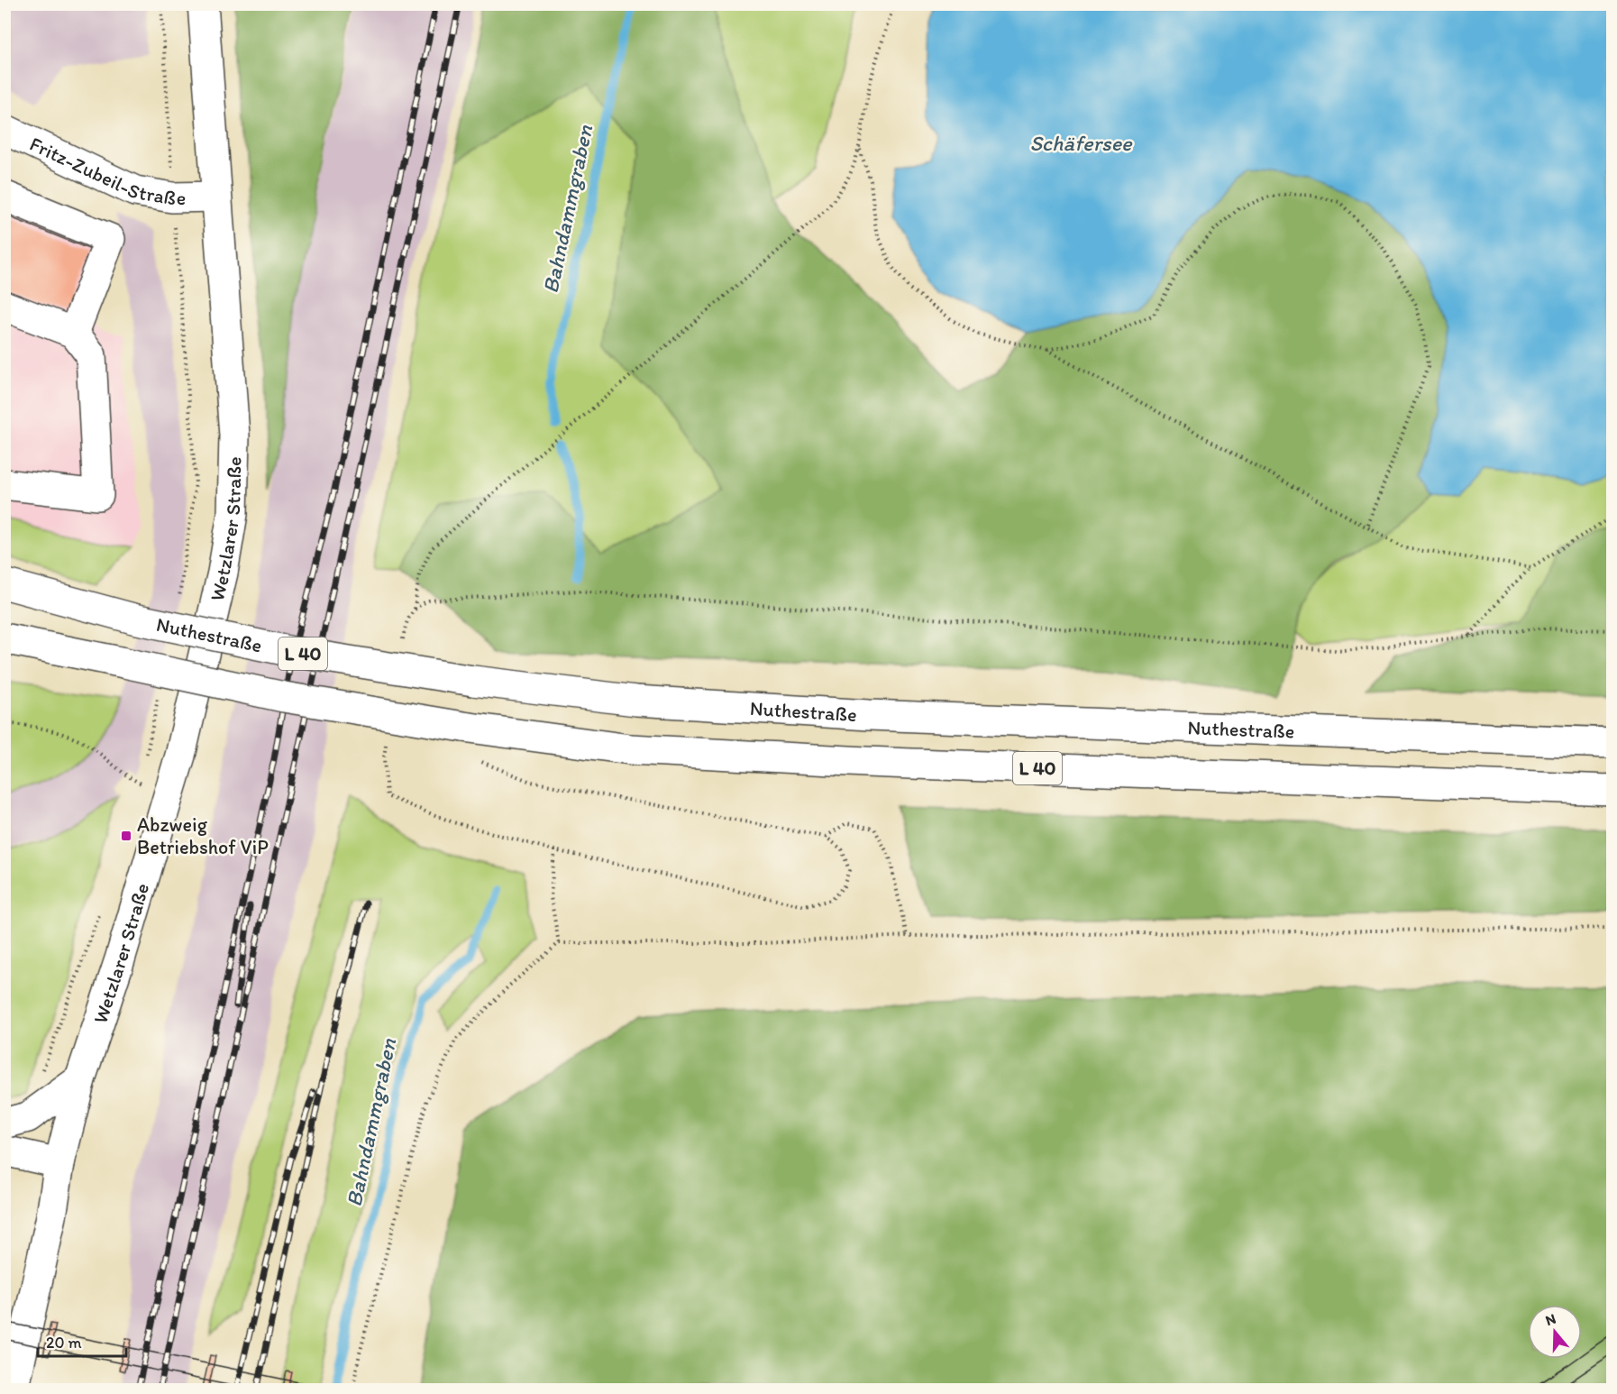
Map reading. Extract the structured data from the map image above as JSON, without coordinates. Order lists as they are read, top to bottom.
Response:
{
  "streets": {
    "main road": [
      "Fritz-Zubeil-Straße",
      "Wetzlarer Straße",
      "Nuthestraße",
      "L 40"
    ]
  },
  "crossings": [
    ["Fritz-Zubeil-Straße", "Wetzlarer Straße"]
  ],
  "water": ["Schäfersee", "Bahndammgraben"],
  "places": {
    "transit": ["Abzweig Betriebshof ViP"]
  },
  "scale_bar": "20 m",
  "north": "top"
}
